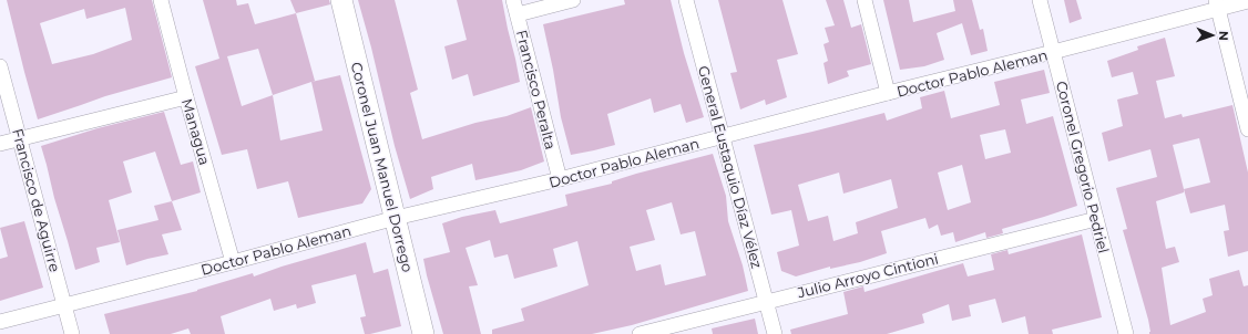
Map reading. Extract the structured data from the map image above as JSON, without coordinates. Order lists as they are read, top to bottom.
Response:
{
  "streets": {
    "street": [
      "Doctor Pablo Aleman",
      "Francisco Peralta",
      "Managua",
      "Coronel Juan Manuel Dorrego",
      "General Eustaquio Díaz Vélez",
      "Coronel Gregorio Pedriel",
      "Francisco de Aguirre",
      "Julio Arroyo Cintioni"
    ]
  },
  "crossings": [
    ["Doctor Pablo Aleman", "Francisco Peralta"],
    ["Doctor Pablo Aleman", "Managua"],
    ["Doctor Pablo Aleman", "Coronel Juan Manuel Dorrego"],
    ["Doctor Pablo Aleman", "General Eustaquio Díaz Vélez"],
    ["Doctor Pablo Aleman", "Coronel Gregorio Pedriel"],
    ["Doctor Pablo Aleman", "Francisco de Aguirre"],
    ["General Eustaquio Díaz Vélez", "Julio Arroyo Cintioni"],
    ["Coronel Gregorio Pedriel", "Julio Arroyo Cintioni"]
  ],
  "north": "right"
}
